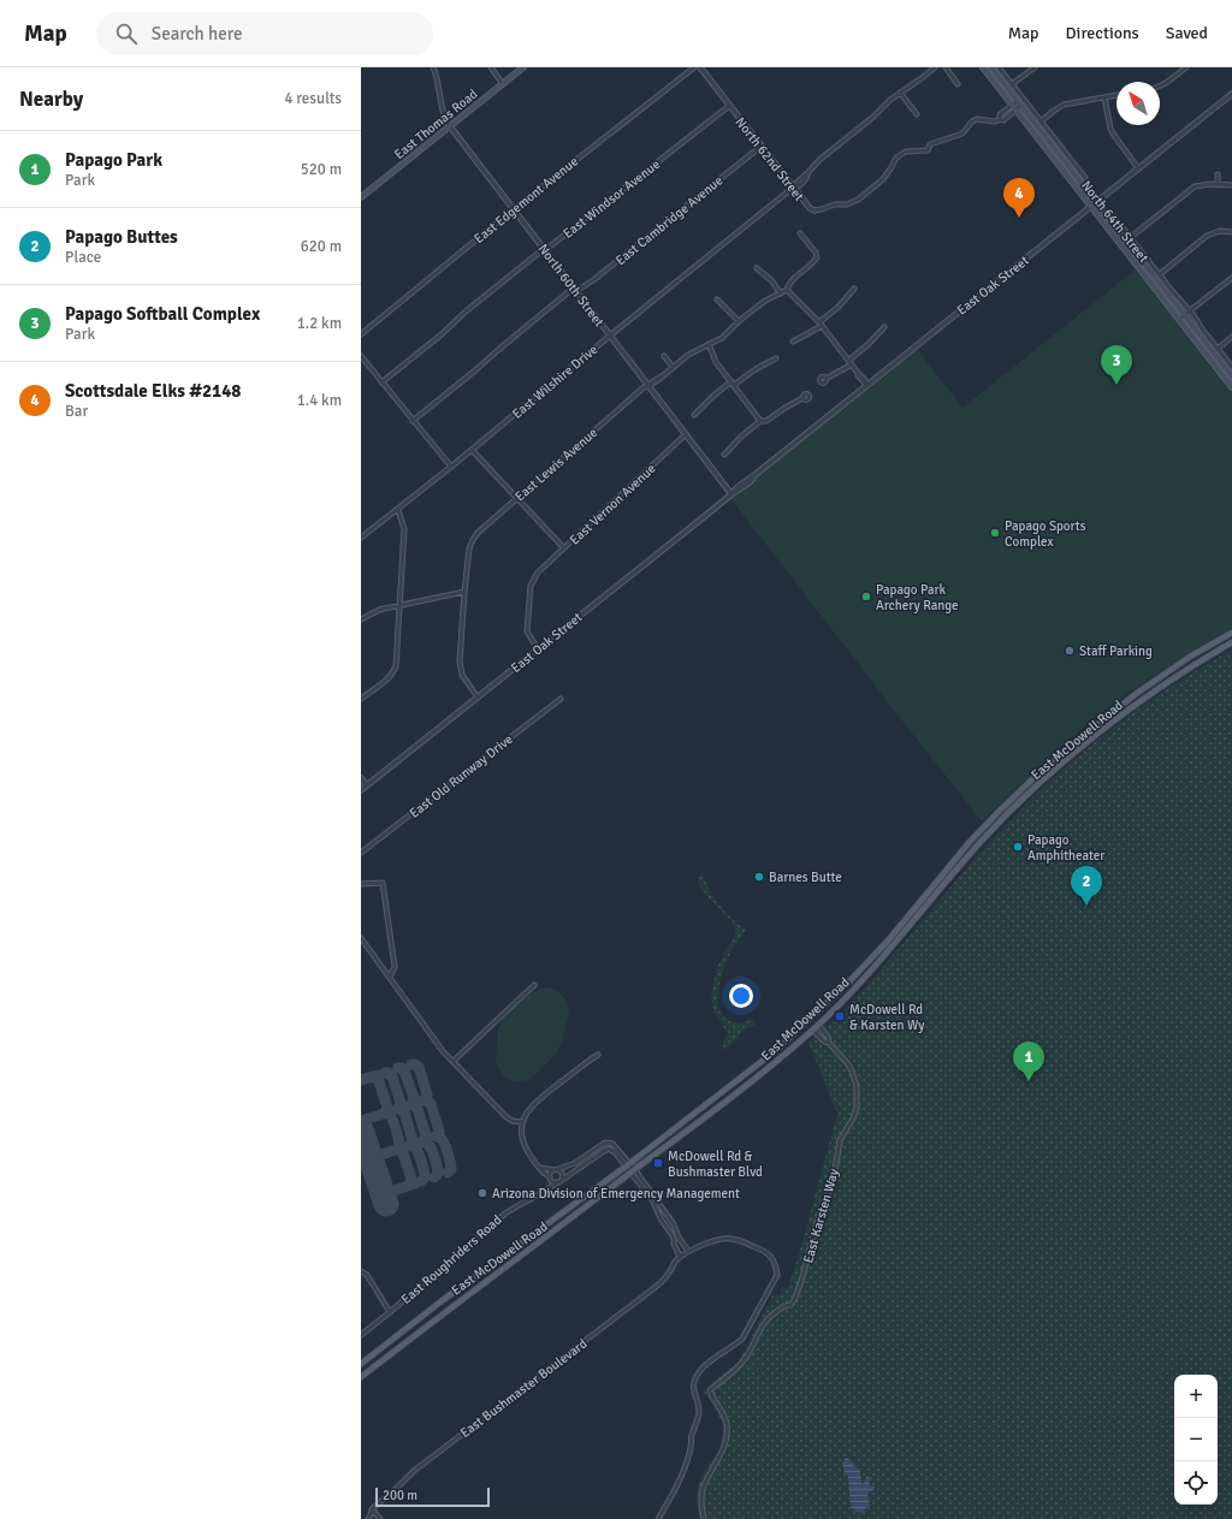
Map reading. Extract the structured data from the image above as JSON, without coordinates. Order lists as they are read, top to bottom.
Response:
{
  "streets": {
    "main road": ["East Thomas Road", "North 64th Street", "East McDowell Road"],
    "street": [
      "North 62nd Street",
      "East Windsor Avenue",
      "East Edgemont Avenue",
      "East Cambridge Avenue",
      "North 60th Street",
      "East Oak Street",
      "East Wilshire Drive",
      "East Lewis Avenue",
      "East Vernon Avenue",
      "East Old Runway Drive",
      "East Karsten Way",
      "East Roughriders Road",
      "East Bushmaster Boulevard"
    ]
  },
  "crossings": [
    ["East Thomas Road", "North 60th Street"],
    ["North 62nd Street", "East Windsor Avenue"],
    ["North 62nd Street", "East Cambridge Avenue"],
    ["North 62nd Street", "North 64th Street"],
    ["North 62nd Street", "East Wilshire Drive"],
    ["East Windsor Avenue", "North 60th Street"],
    ["East Edgemont Avenue", "North 60th Street"],
    ["East Cambridge Avenue", "North 60th Street"],
    ["North 64th Street", "East Oak Street"],
    ["North 60th Street", "East Oak Street"],
    ["North 60th Street", "East Wilshire Drive"],
    ["North 60th Street", "East Lewis Avenue"],
    ["North 60th Street", "East Vernon Avenue"],
    ["East Oak Street", "East Vernon Avenue"],
    ["East McDowell Road", "East Karsten Way"]
  ],
  "places": {
    "other": [
      "Papago Sports Complex",
      "Papago Park Archery Range",
      "Staff Parking",
      "Papago Amphitheater",
      "Barnes Butte",
      "Arizona Division of Emergency Management"
    ],
    "transit": ["McDowell Rd & Karsten Wy", "McDowell Rd & Bushmaster Blvd"]
  },
  "scale_bar": "200 m",
  "north": "top left",
  "page": {
    "header": "Map",
    "search": "Search here",
    "nav": ["Map", "Directions", "Saved"],
    "heading": ["Nearby", "4 results"],
    "list": [
      {
        "mark": "1",
        "name": "Papago Park",
        "note": "Park",
        "value": "520 m"
      },
      {
        "mark": "2",
        "name": "Papago Buttes",
        "note": "Place",
        "value": "620 m"
      },
      {
        "mark": "3",
        "name": "Papago Softball Complex",
        "note": "Park",
        "value": "1.2 km"
      },
      {
        "mark": "4",
        "name": "Scottsdale Elks #2148",
        "note": "Bar",
        "value": "1.4 km"
      }
    ],
    "pins": [
      "4",
      "3",
      "2",
      "1"
    ],
    "map_buttons": ["+", "−"],
    "scale": "200 m"
  }
}
